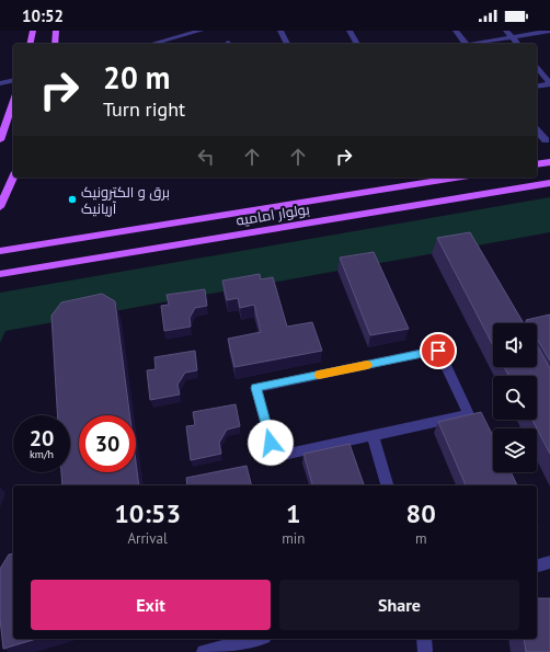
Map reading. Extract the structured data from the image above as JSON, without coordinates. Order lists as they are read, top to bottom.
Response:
{
  "streets": {
    "main road": ["بولوار امامیه"]
  },
  "places": ["برق و الکترونیک آریانیک"],
  "page": {
    "status": "10:52",
    "turn": ["20 m", "Turn right"],
    "speed": "20 km/h",
    "limit": "30",
    "eta": [
      "10:53",
      "Arrival",
      "1",
      "min",
      "80",
      "m"
    ],
    "buttons": ["Exit", "Share"]
  }
}
